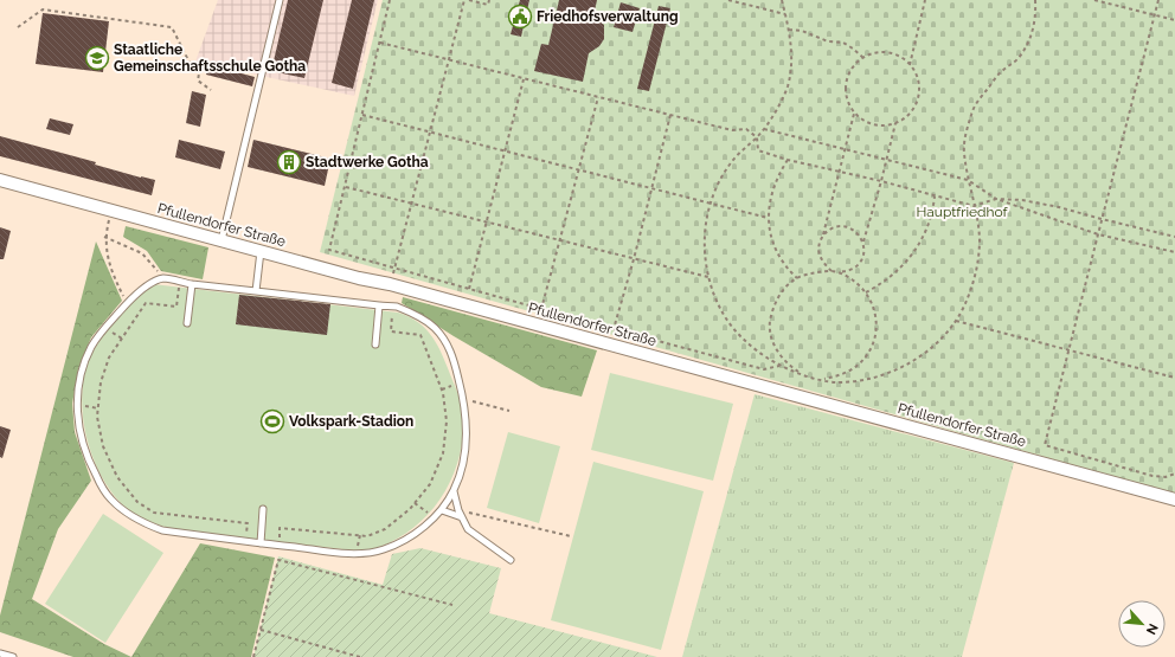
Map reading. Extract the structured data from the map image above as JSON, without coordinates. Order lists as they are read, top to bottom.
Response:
{
  "streets": {
    "street": ["Pfullendorfer Straße"]
  },
  "parks": ["Hauptfriedhof"],
  "places": {
    "public building": ["Friedhofsverwaltung"],
    "school or university": ["Staatliche Gemeinschaftsschule Gotha"],
    "building": ["Stadtwerke Gotha"],
    "sports": ["Volkspark-Stadion"]
  },
  "north": "bottom right"
}
